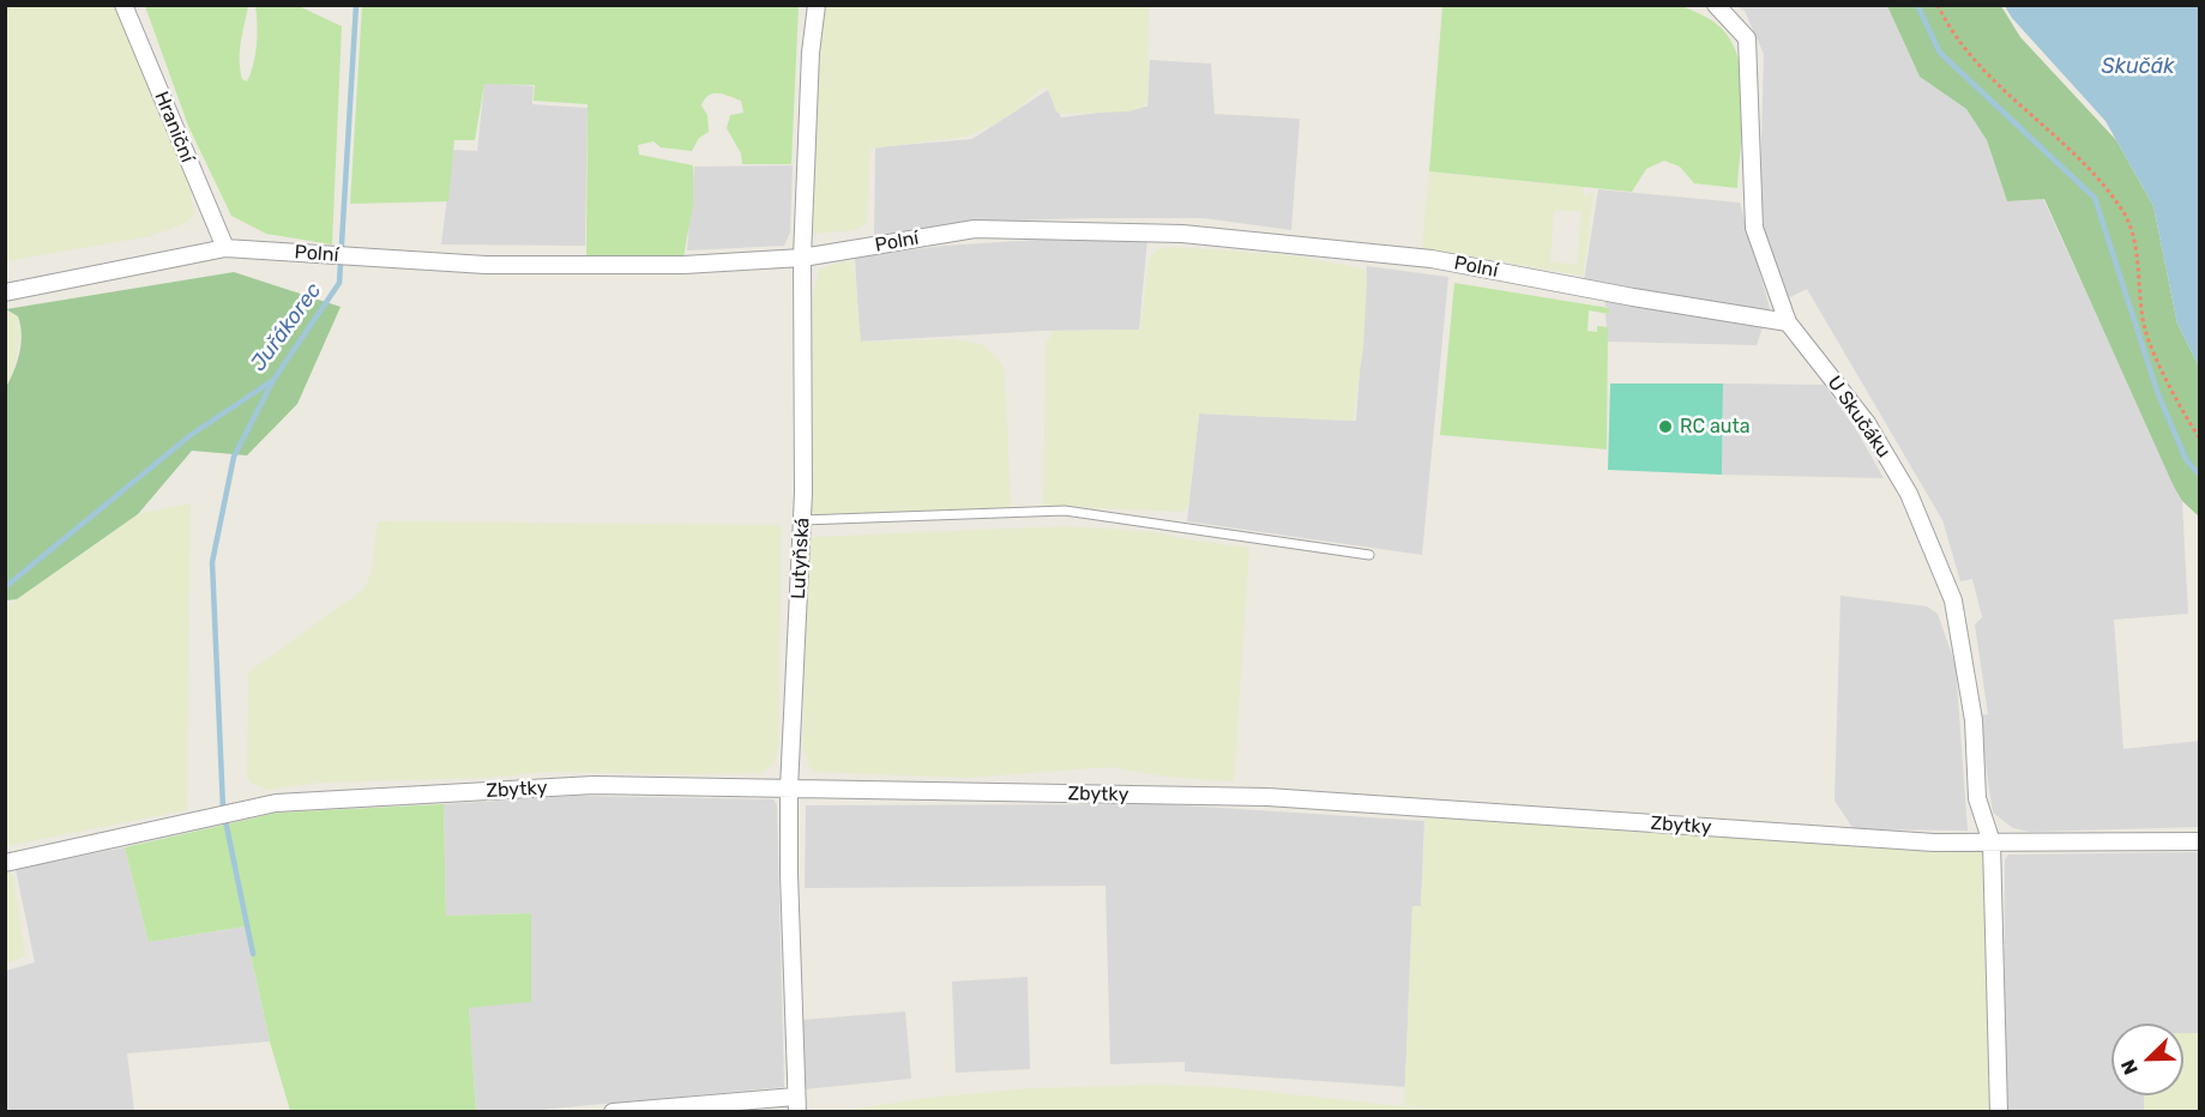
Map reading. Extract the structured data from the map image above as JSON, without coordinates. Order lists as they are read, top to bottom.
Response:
{
  "streets": {
    "street": [
      "Hraniční",
      "Polní",
      "U Skučáku",
      "Lutyňská",
      "Zbytky"
    ]
  },
  "crossings": [
    ["Hraniční", "Polní"],
    ["Polní", "U Skučáku"],
    ["Polní", "Lutyňská"],
    ["U Skučáku", "Zbytky"],
    ["Lutyňská", "Zbytky"]
  ],
  "water": ["Skučák", "Juřákorec"],
  "places": ["RC auta"],
  "north": "bottom left"
}
